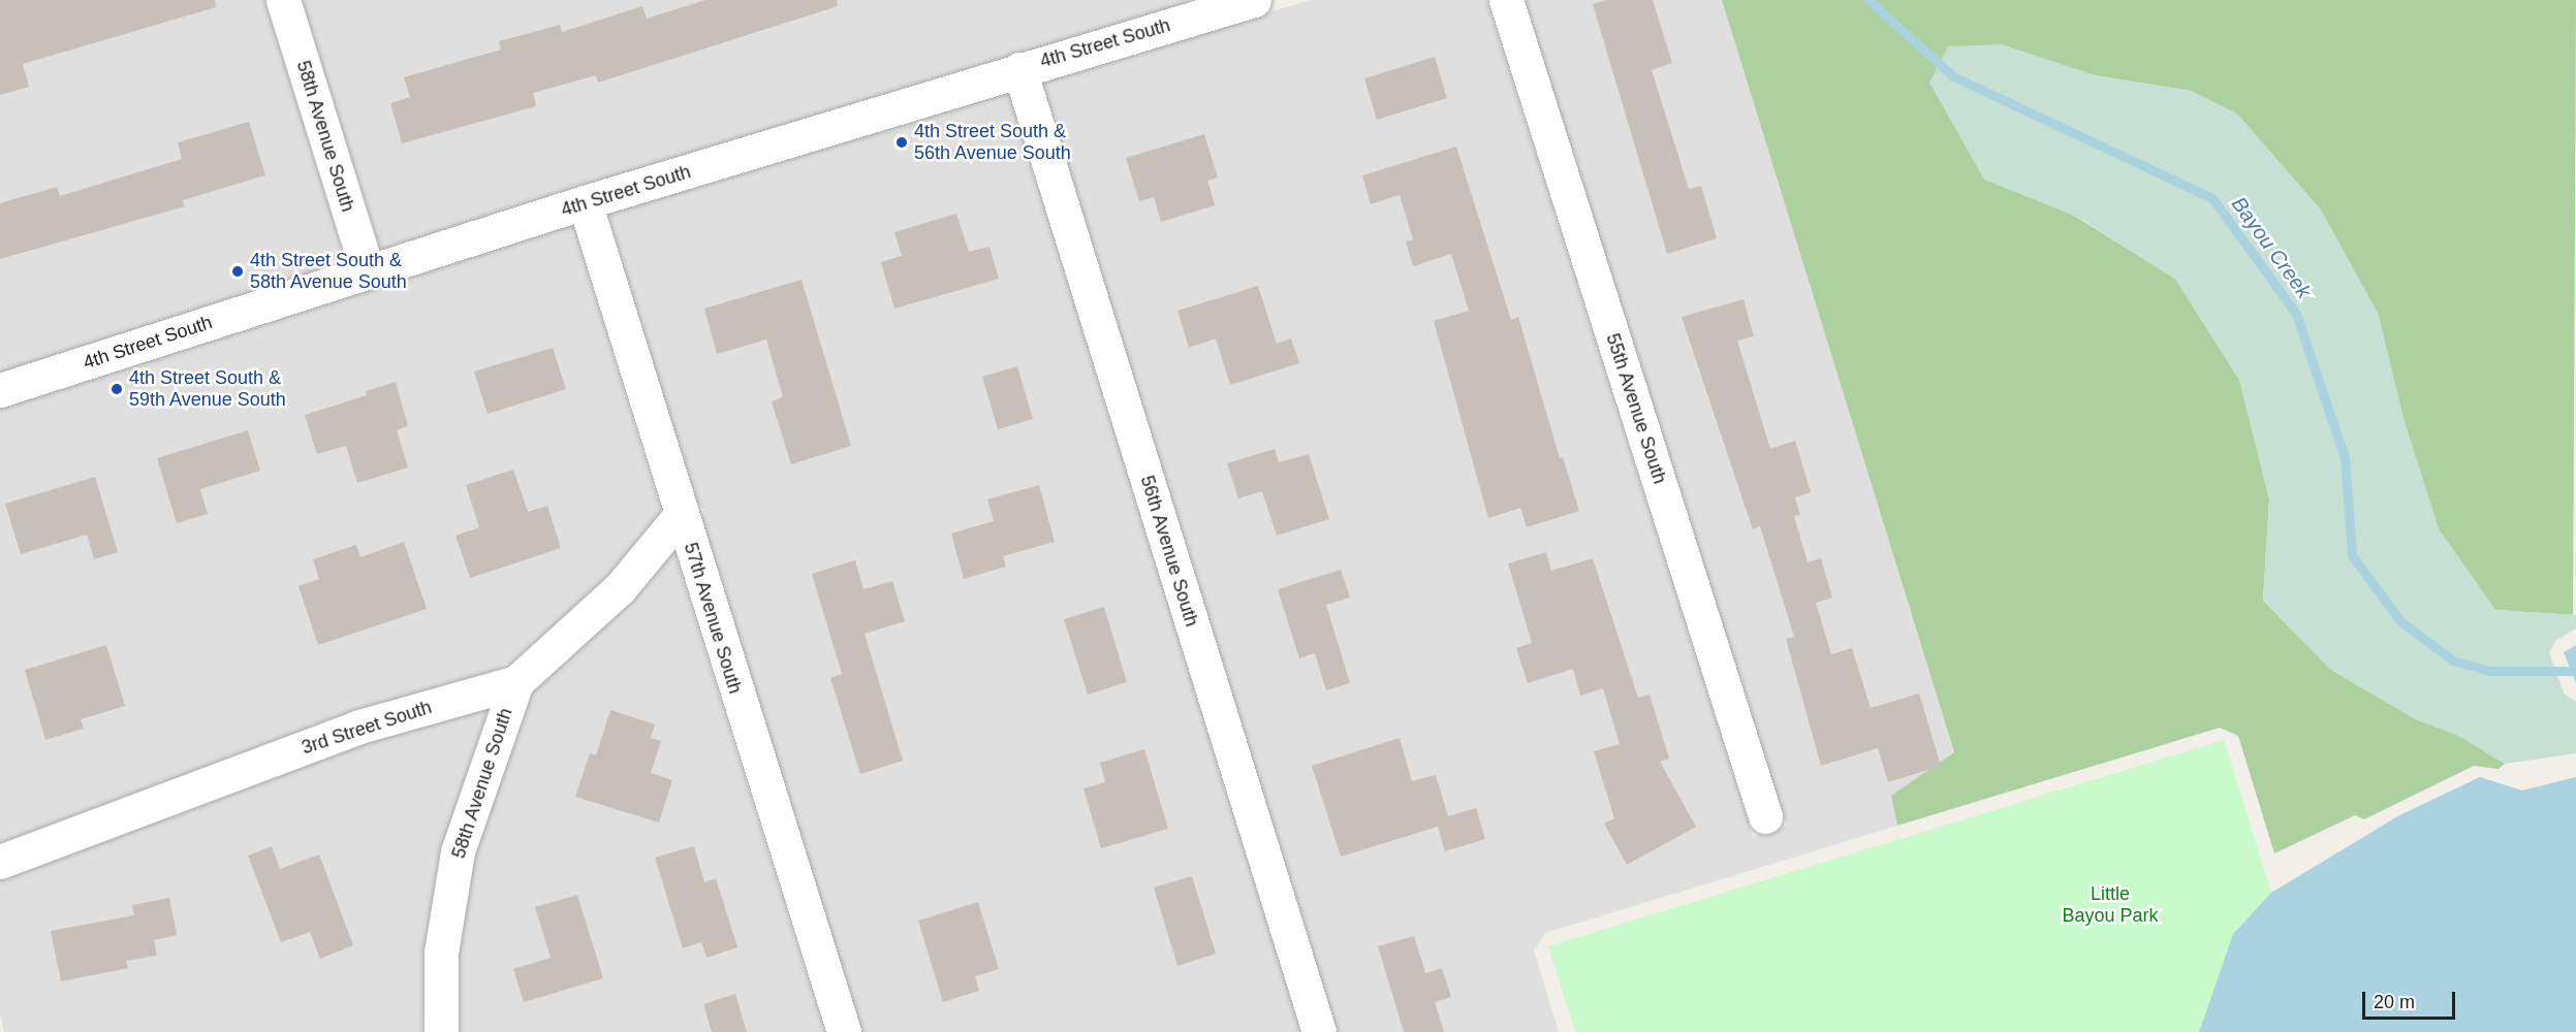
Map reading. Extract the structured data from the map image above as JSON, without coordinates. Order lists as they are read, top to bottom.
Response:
{
  "streets": {
    "street": [
      "4th Street South",
      "58th Avenue South",
      "55th Avenue South",
      "56th Avenue South",
      "57th Avenue South",
      "3rd Street South"
    ]
  },
  "crossings": [
    ["4th Street South", "58th Avenue South"],
    ["4th Street South", "56th Avenue South"],
    ["4th Street South", "57th Avenue South"],
    ["58th Avenue South", "3rd Street South"],
    ["57th Avenue South", "3rd Street South"]
  ],
  "water": ["Bayou Creek"],
  "parks": ["Little Bayou Park"],
  "places": ["4th Street South & 56th Avenue South", "4th Street South & 58th Avenue South", "4th Street South & 59th Avenue South"],
  "scale_bar": "20 m"
}
